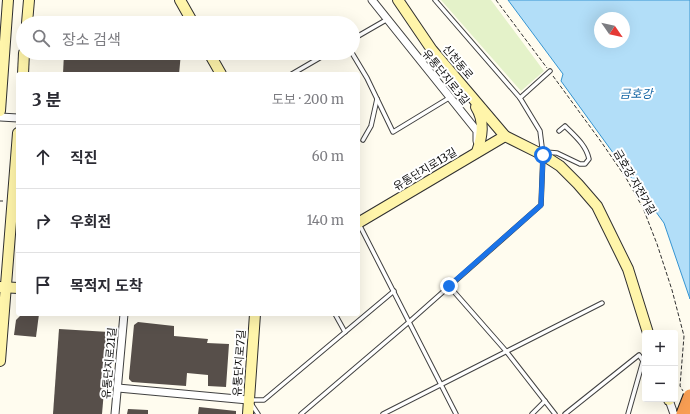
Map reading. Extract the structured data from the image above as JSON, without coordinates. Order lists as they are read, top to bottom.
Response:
{
  "streets": {
    "main road": ["신천동로", "유통단지로13길", "유통단지로7길"],
    "street": ["유통단지로3길", "유통단지로21길"],
    "path": ["금호강 자전거길"]
  },
  "crossings": [
    ["신천동로", "유통단지로13길"],
    ["유통단지로3길", "유통단지로13길"]
  ],
  "water": ["금호강"],
  "north": "bottom right",
  "page": {
    "search": "장소 검색",
    "heading": ["3 분", "도보 · 200 m"],
    "list": [
      ["직진", "60 m"],
      ["우회전", "140 m"],
      "목적지 도착"
    ],
    "map_buttons": ["+", "−"]
  }
}
